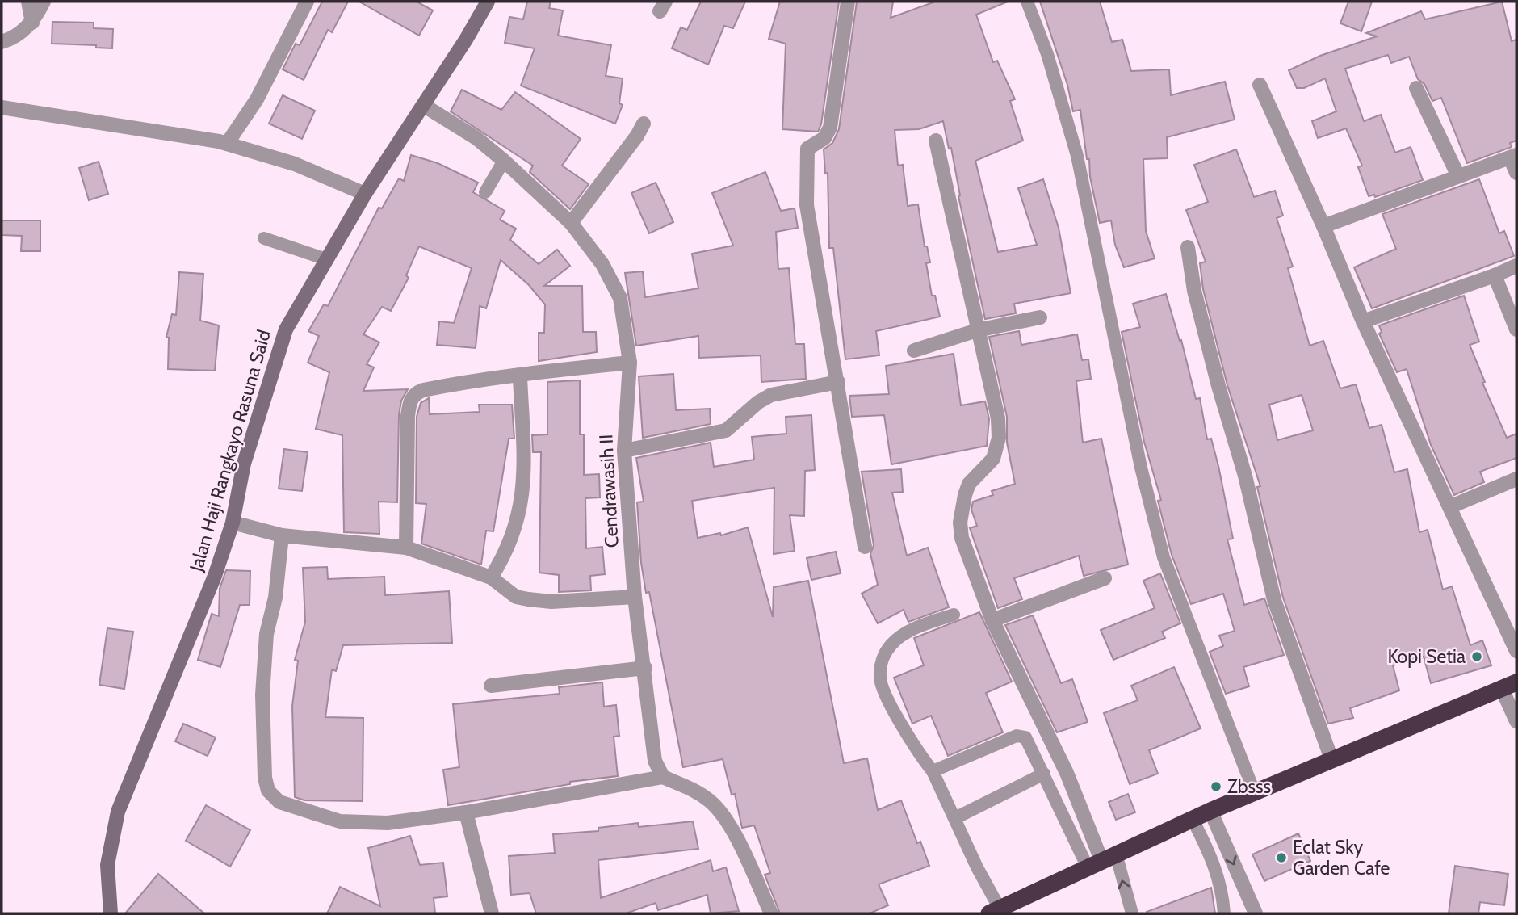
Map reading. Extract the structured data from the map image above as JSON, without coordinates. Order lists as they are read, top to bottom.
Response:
{
  "streets": {
    "street": ["Jalan Haji Rangkayo Rasuna Said", "Cendrawasih II"]
  },
  "crossings": [
    ["Jalan Haji Rangkayo Rasuna Said", "Cendrawasih II"]
  ],
  "places": ["Kopi Setia", "Zbsss", "Eclat Sky Garden Cafe"]
}
